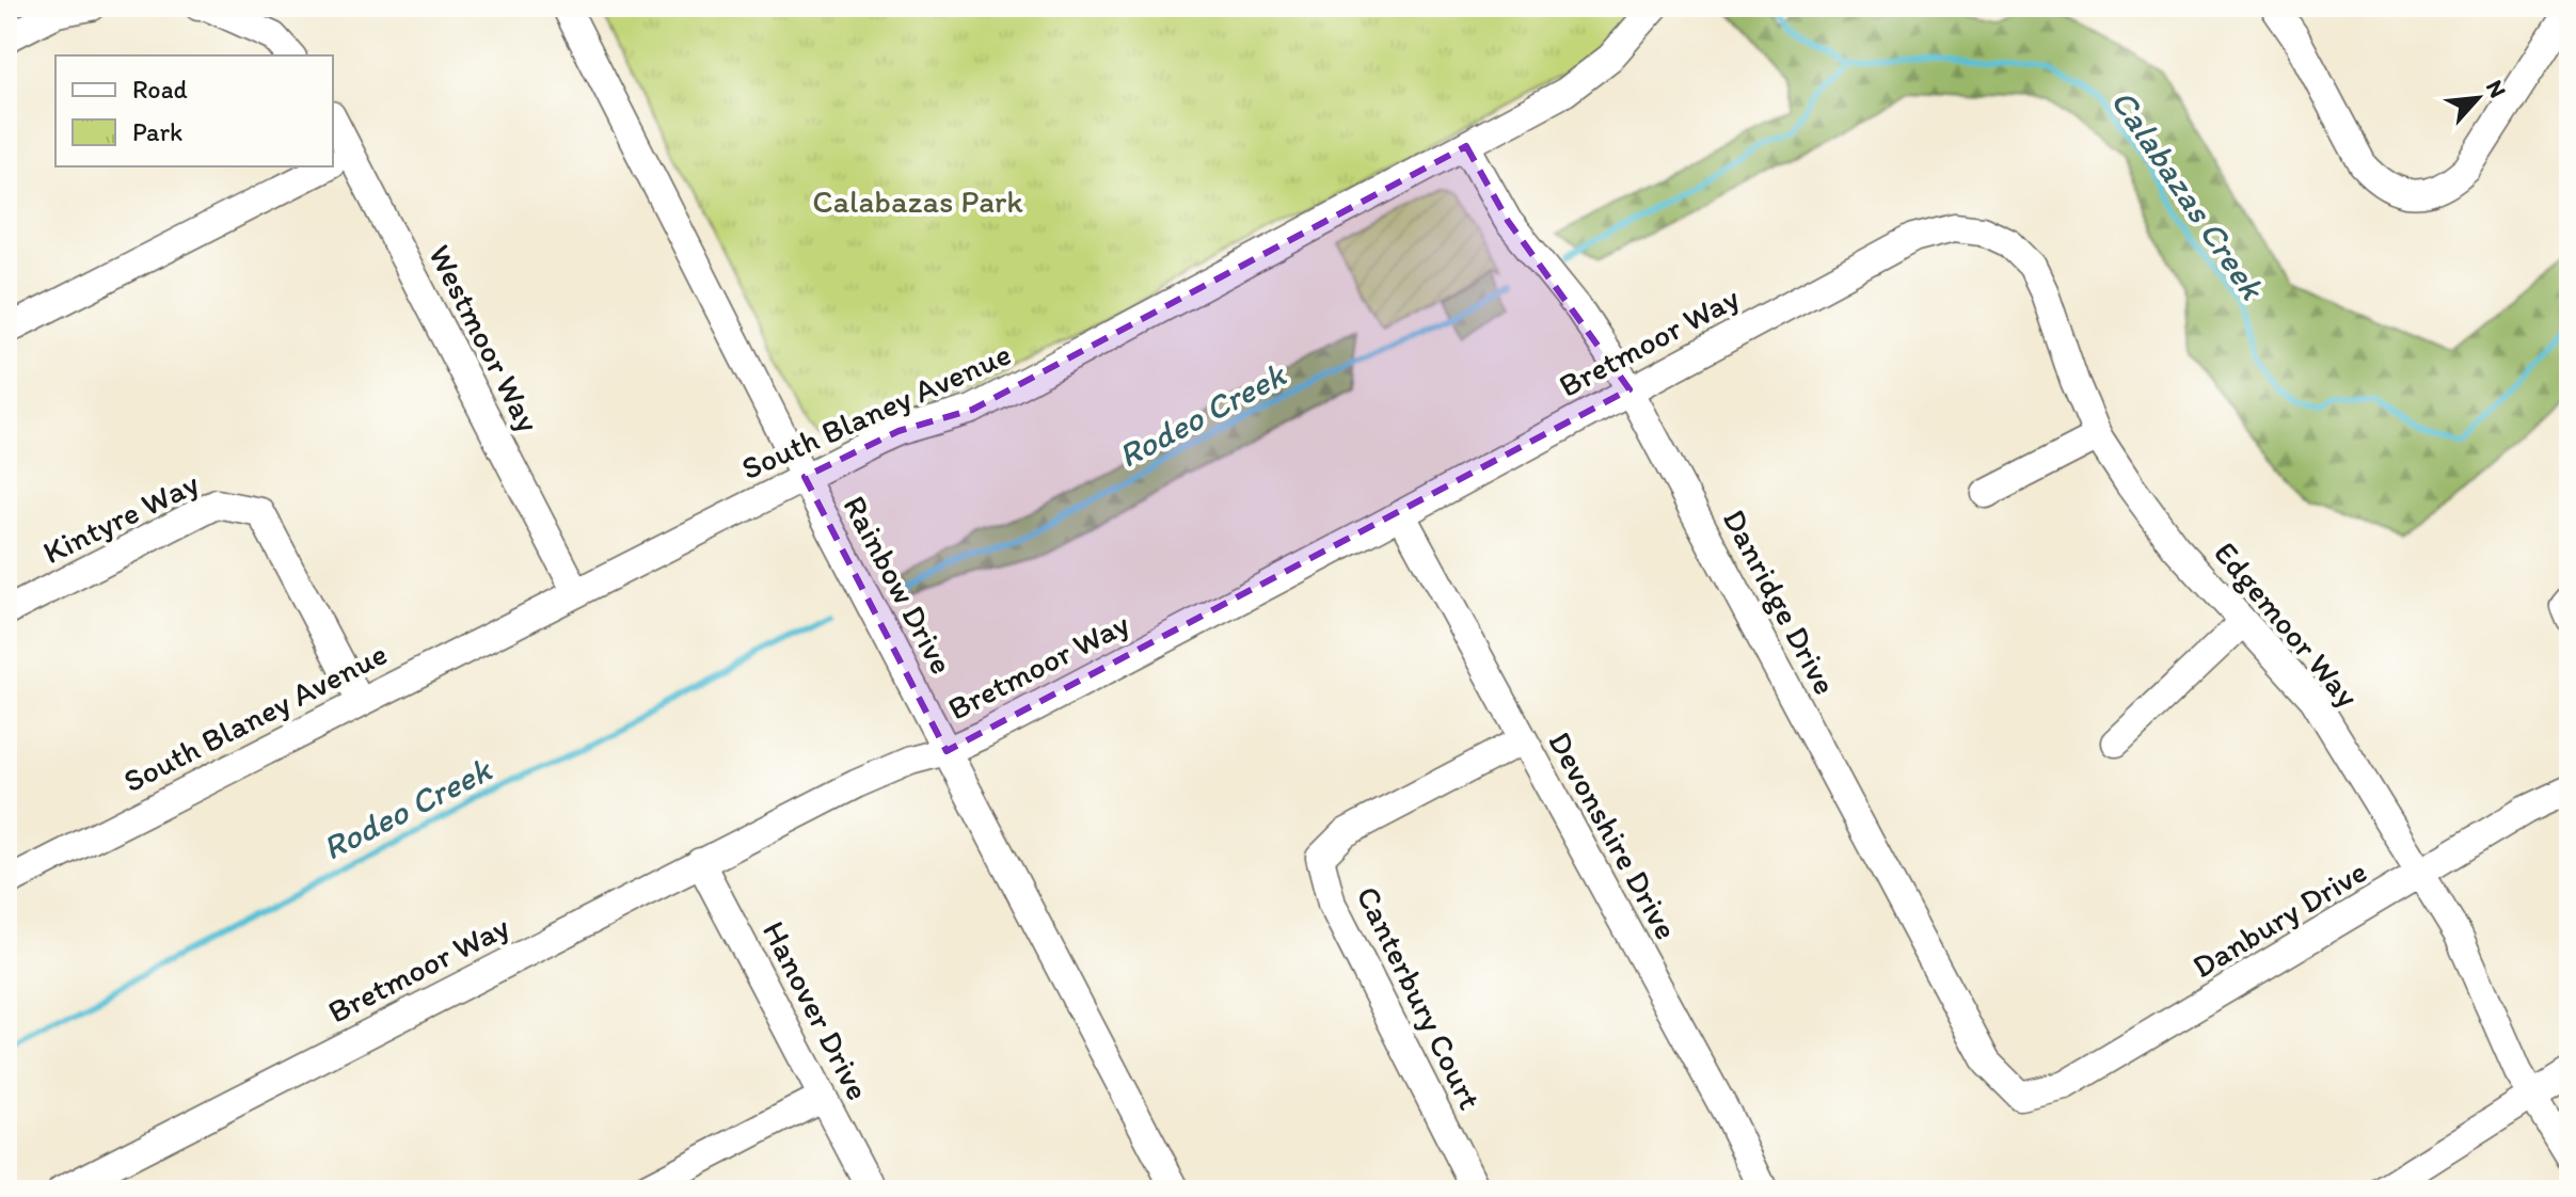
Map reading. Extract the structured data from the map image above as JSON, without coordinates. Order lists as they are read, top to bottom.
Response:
{
  "streets": {
    "street": [
      "Westmoor Way",
      "Bretmoor Way",
      "South Blaney Avenue",
      "Kintyre Way",
      "Rainbow Drive",
      "Danridge Drive",
      "Edgemoor Way",
      "Devonshire Drive",
      "Danbury Drive",
      "Canterbury Court",
      "Hanover Drive"
    ]
  },
  "crossings": [
    ["Westmoor Way", "South Blaney Avenue"],
    ["Bretmoor Way", "Rainbow Drive"],
    ["Bretmoor Way", "Danridge Drive"],
    ["Bretmoor Way", "Edgemoor Way"],
    ["Bretmoor Way", "Devonshire Drive"],
    ["Bretmoor Way", "Hanover Drive"],
    ["South Blaney Avenue", "Kintyre Way"],
    ["South Blaney Avenue", "Rainbow Drive"],
    ["South Blaney Avenue", "Danridge Drive"],
    ["Danridge Drive", "Danbury Drive"],
    ["Edgemoor Way", "Danbury Drive"],
    ["Devonshire Drive", "Canterbury Court"]
  ],
  "water": ["Calabazas Creek", "Rodeo Creek"],
  "parks": ["Calabazas Park"],
  "legend": ["Road", "Park"],
  "north": "top right"
}
